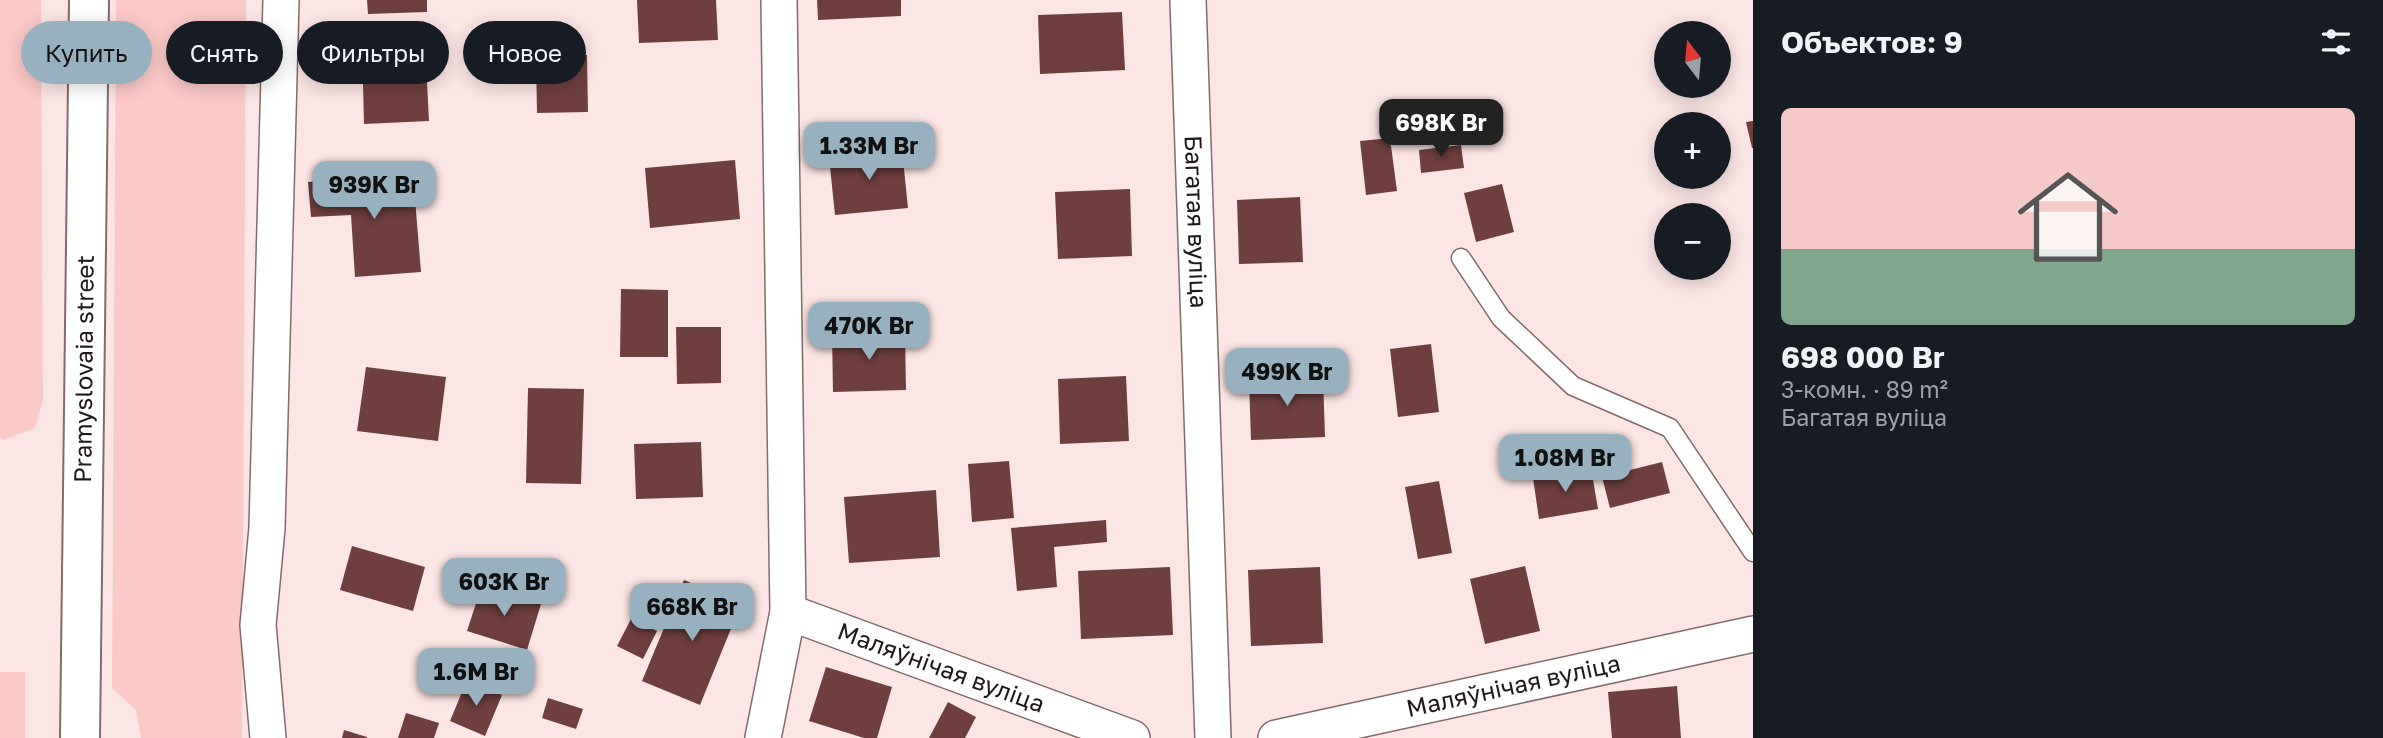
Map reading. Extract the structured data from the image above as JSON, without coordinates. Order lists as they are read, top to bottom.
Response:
{
  "streets": {
    "main road": ["Pramyslovaia street"],
    "street": ["Багатая вуліца", "Маляўнічая вуліца"]
  },
  "north": "top",
  "page": {
    "heading": "Объектов: 9",
    "map_buttons": ["+", "−"],
    "chip": [
      "Купить",
      "Снять",
      "Фильтры",
      "Новое"
    ],
    "list": [
      {
        "name": "698 000 Br",
        "note": "3-комн. · 89 m² · Багатая вуліца"
      }
    ],
    "price": [
      "698K Br",
      "1.33M Br",
      "939K Br",
      "470K Br",
      "499K Br",
      "1.08M Br",
      "603K Br",
      "668K Br",
      "1.6M Br"
    ]
  }
}
